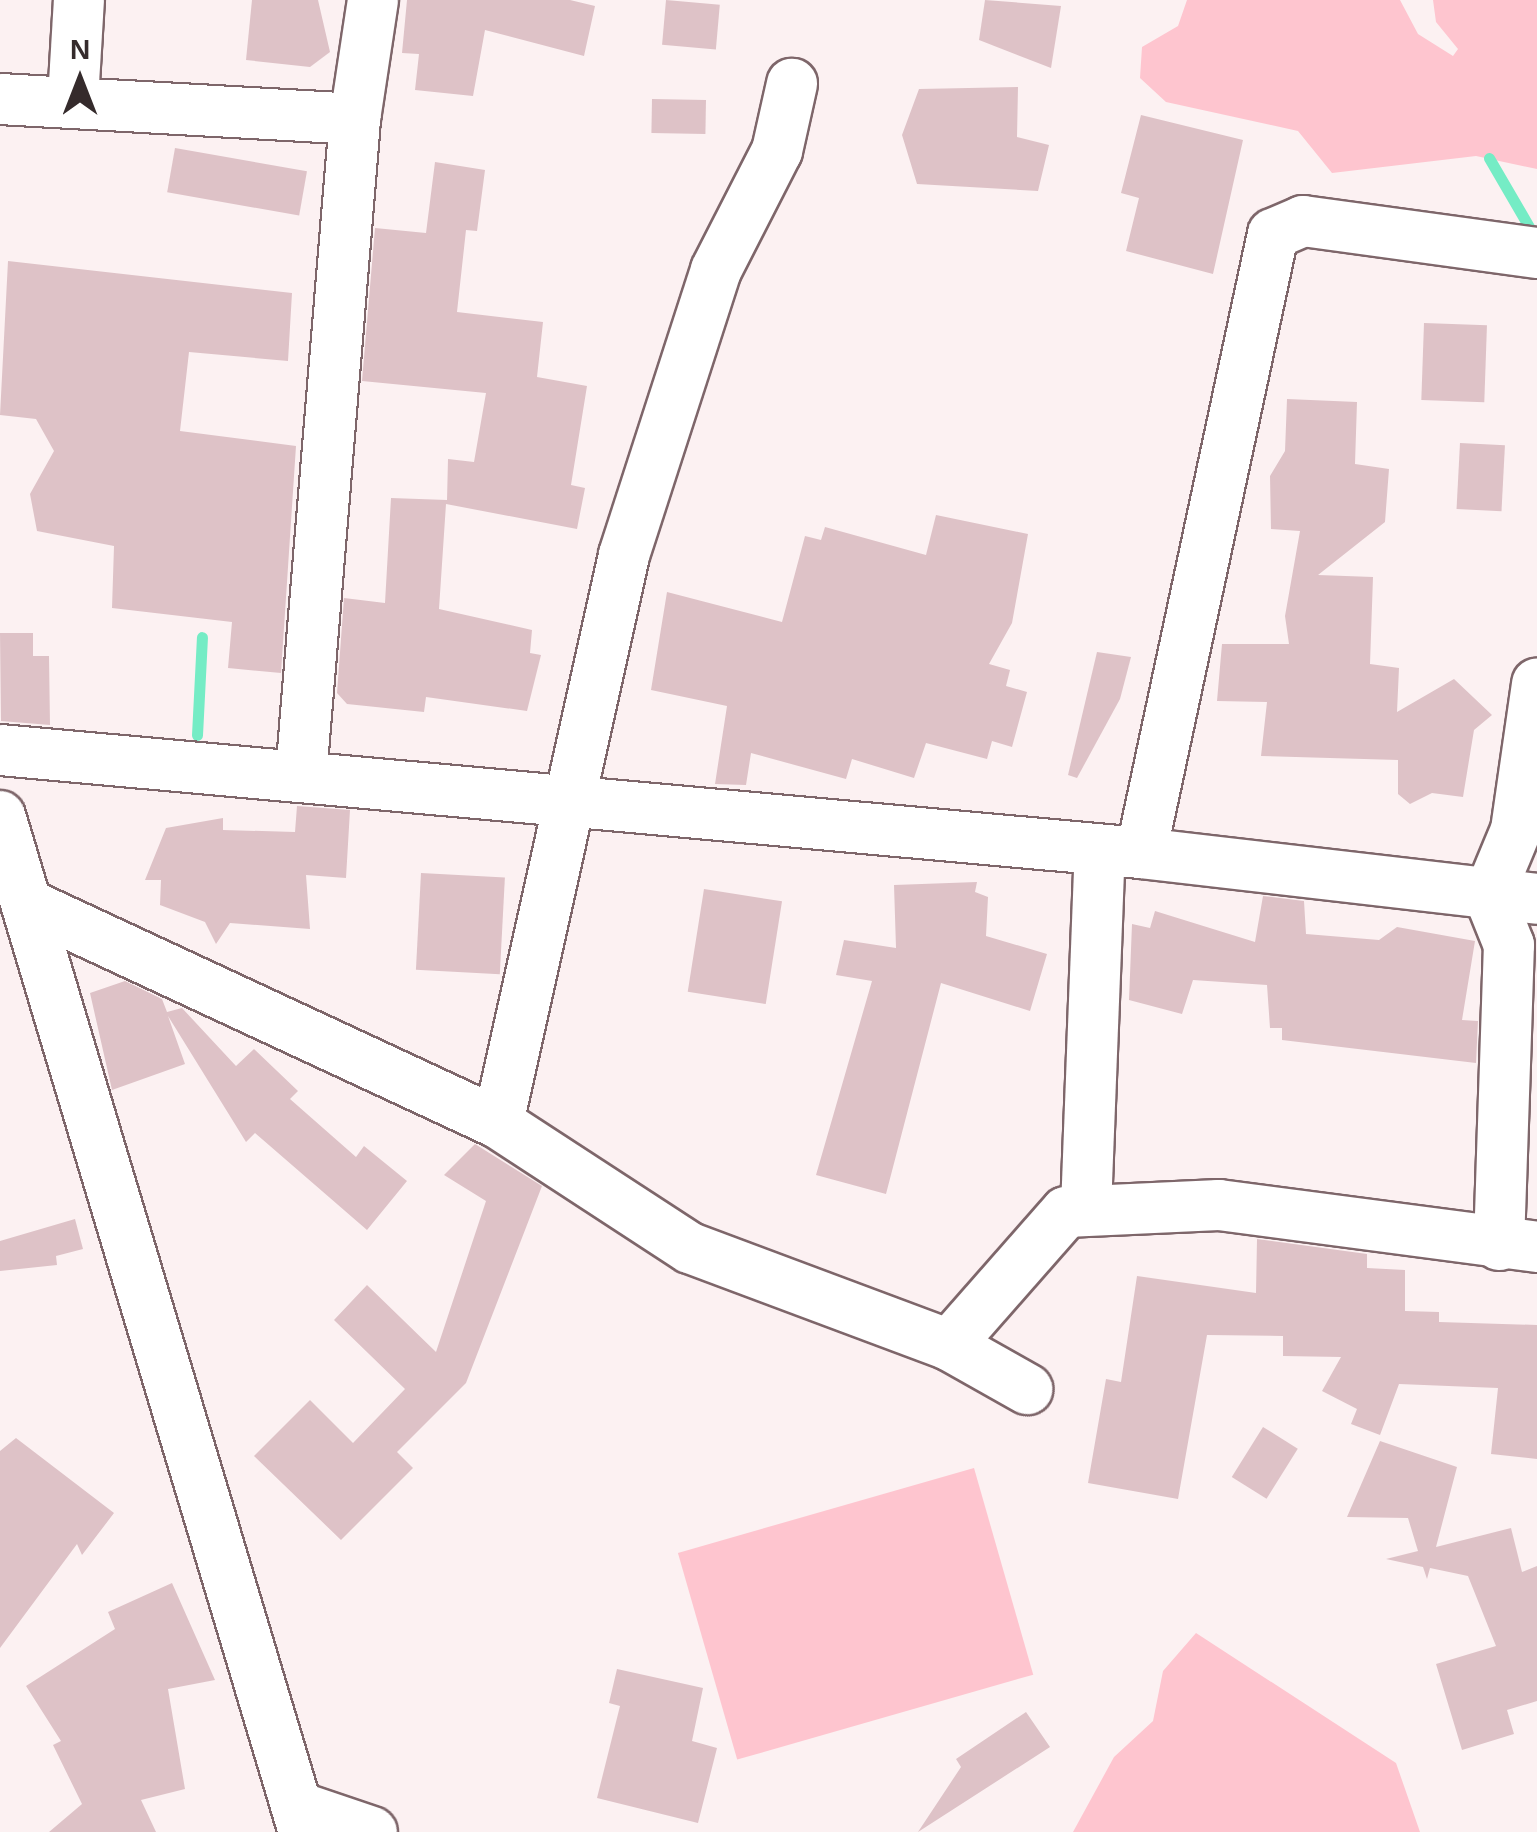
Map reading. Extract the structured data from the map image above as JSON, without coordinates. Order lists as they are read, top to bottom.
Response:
{
  "north": "top"
}
